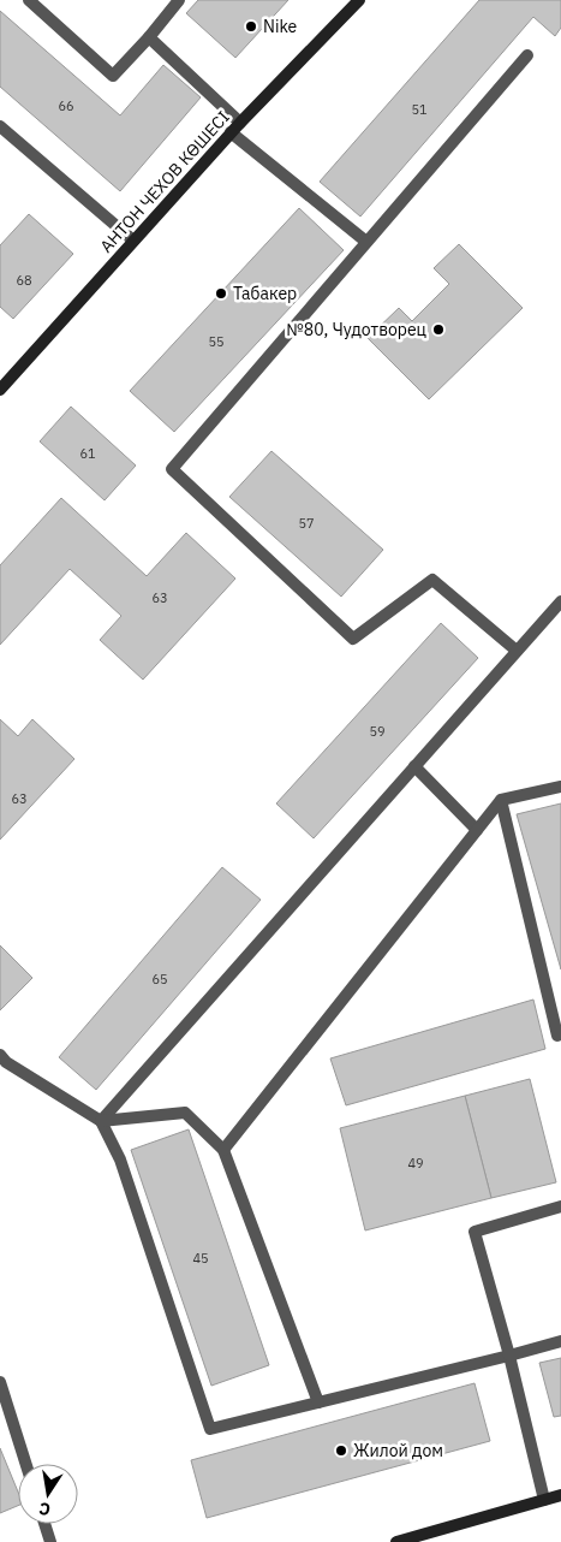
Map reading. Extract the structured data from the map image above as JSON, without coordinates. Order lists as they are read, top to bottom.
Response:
{
  "streets": {
    "street": ["АНТОН ЧЕХОВ КӨШЕСІ"]
  },
  "places": [
    "Nike",
    "Табакер",
    "№80, Чудотворец",
    "Жилой дом"
  ],
  "house_numbers": [
    "66",
    "51",
    "68",
    "55",
    "61",
    "57",
    "63",
    "59",
    "63",
    "65",
    "49",
    "45"
  ],
  "north": "bottom"
}
